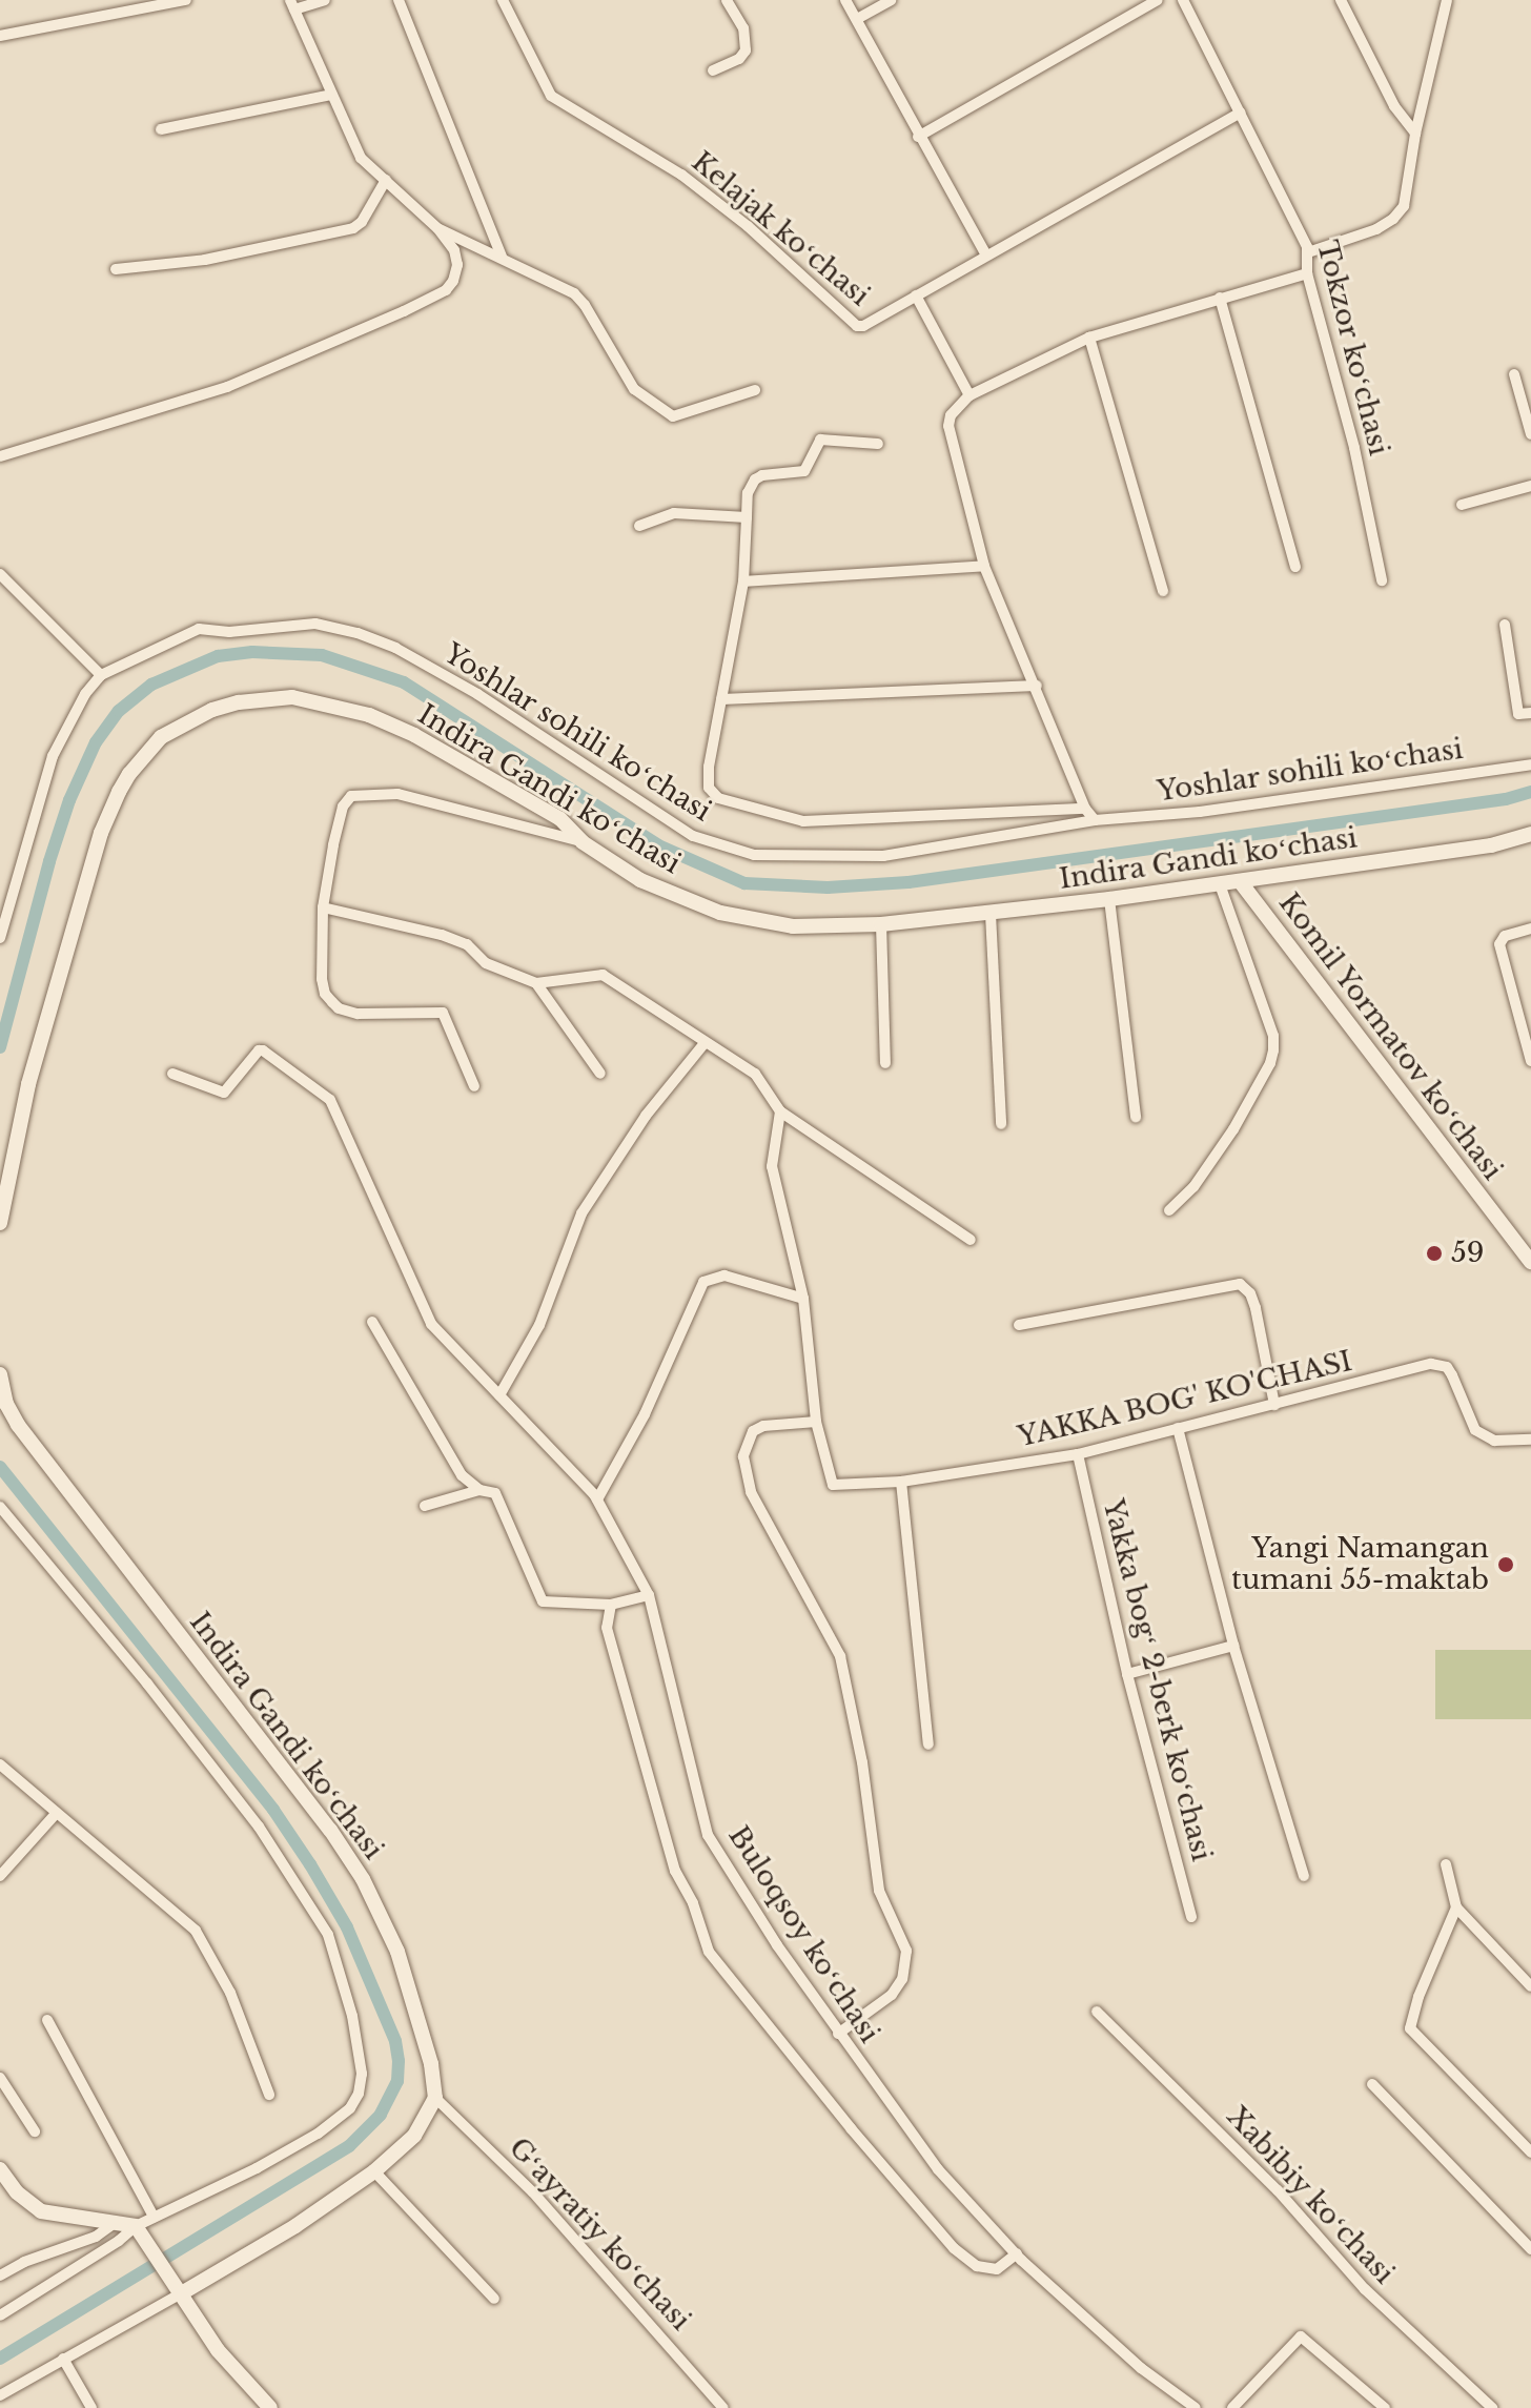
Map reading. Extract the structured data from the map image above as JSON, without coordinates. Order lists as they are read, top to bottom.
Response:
{
  "streets": {
    "street": [
      "Kelajak koʻchasi",
      "Tokzor koʻchasi",
      "Yoshlar sohili koʻchasi",
      "Indira Gandi koʻchasi",
      "Komil Yormatov koʻchasi",
      "YAKKA BOG' KO'CHASI",
      "Yakka bogʻ 2-berk koʻchasi",
      "Buloqsoy koʻchasi",
      "Xabibiy koʻchasi",
      "Gʻayratiy koʻchasi"
    ]
  },
  "crossings": [
    ["Kelajak koʻchasi", "Tokzor koʻchasi"],
    ["Indira Gandi koʻchasi", "Komil Yormatov koʻchasi"],
    ["Indira Gandi koʻchasi", "Gʻayratiy koʻchasi"],
    ["YAKKA BOG' KO'CHASI", "Yakka bogʻ 2-berk koʻchasi"]
  ],
  "places": ["59", "Yangi Namangan tumani 55-maktab"]
}
